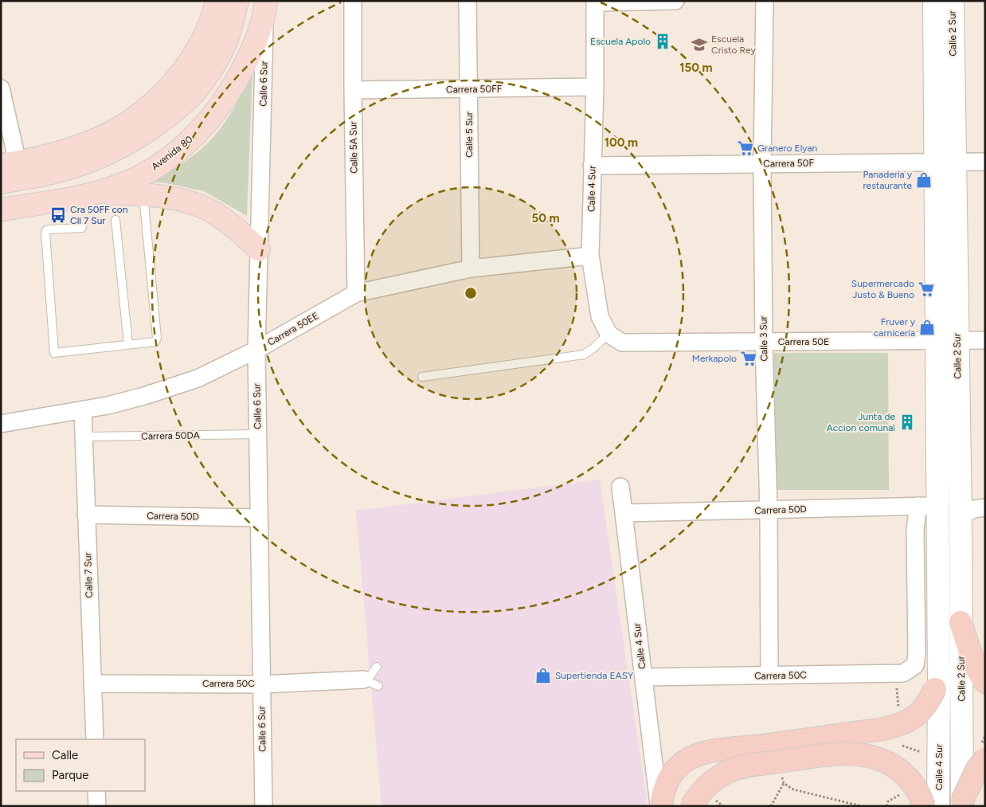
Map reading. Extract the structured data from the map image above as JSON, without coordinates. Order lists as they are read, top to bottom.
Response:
{
  "streets": {
    "main road": ["Calle 2 Sur", "Avenida 80", "Calle 4 Sur"],
    "street": [
      "Calle 6 Sur",
      "Carrera 50FF",
      "Calle 5 Sur",
      "Calle 5A Sur",
      "Carrera 50F",
      "Carrera 50EE",
      "Calle 3 Sur",
      "Carrera 50E",
      "Carrera 50D",
      "Calle 7 Sur",
      "Carrera 50C"
    ],
    "lane": ["Carrera 50DA"]
  },
  "crossings": [
    ["Calle 2 Sur", "Carrera 50F"],
    ["Calle 2 Sur", "Calle 4 Sur"],
    ["Calle 2 Sur", "Carrera 50E"],
    ["Calle 2 Sur", "Carrera 50D"],
    ["Calle 2 Sur", "Carrera 50C"],
    ["Calle 6 Sur", "Avenida 80"],
    ["Calle 6 Sur", "Carrera 50EE"],
    ["Calle 6 Sur", "Carrera 50DA"],
    ["Calle 6 Sur", "Carrera 50D"],
    ["Calle 6 Sur", "Carrera 50C"],
    ["Carrera 50FF", "Calle 5 Sur"],
    ["Carrera 50FF", "Calle 5A Sur"],
    ["Carrera 50FF", "Calle 4 Sur"],
    ["Calle 5 Sur", "Carrera 50EE"],
    ["Calle 5A Sur", "Carrera 50EE"],
    ["Carrera 50F", "Calle 4 Sur"],
    ["Carrera 50F", "Calle 3 Sur"],
    ["Calle 4 Sur", "Carrera 50EE"],
    ["Calle 4 Sur", "Carrera 50E"],
    ["Calle 4 Sur", "Carrera 50D"],
    ["Calle 4 Sur", "Carrera 50C"],
    ["Carrera 50EE", "Calle 7 Sur"],
    ["Calle 3 Sur", "Carrera 50E"],
    ["Calle 3 Sur", "Carrera 50D"],
    ["Calle 3 Sur", "Carrera 50C"],
    ["Carrera 50DA", "Calle 7 Sur"],
    ["Carrera 50D", "Calle 7 Sur"],
    ["Calle 7 Sur", "Carrera 50C"]
  ],
  "places": {
    "building": ["Escuela Apolo", "Junta de Accion comunal"],
    "school or university": ["Escuela Cristo Rey"],
    "supermarket": ["Granero Elyan", "Supermercado Justo & Bueno", "Merkapolo"],
    "shop": ["Panadería y restaurante", "Fruver y carnicería", "Supertienda EASY"],
    "bus stop": ["Cra 50FF con Cll 7 Sur"]
  },
  "legend": ["Calle", "Parque"],
  "rings": ["150 m", "100 m", "50 m"]
}
